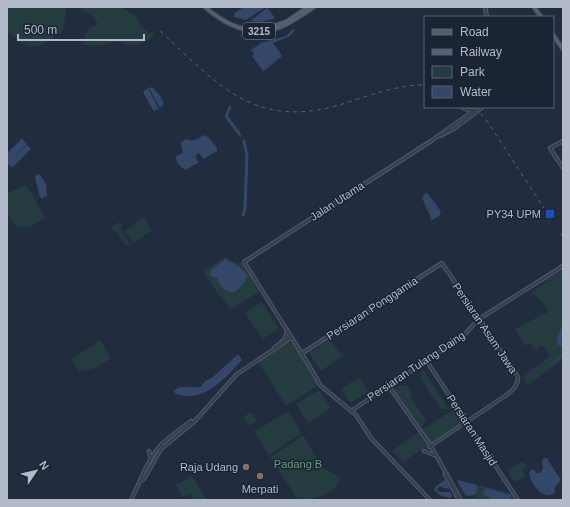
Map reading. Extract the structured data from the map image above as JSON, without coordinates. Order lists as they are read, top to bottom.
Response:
{
  "streets": {
    "main road": ["3215"],
    "street": [
      "Jalan Utama",
      "Persiaran Ponggamia",
      "Persiaran Asam Jawa",
      "Persiaran Tulang Daing",
      "Persiaran Masjid"
    ]
  },
  "crossings": [
    ["Persiaran Ponggamia", "Persiaran Asam Jawa"],
    ["Persiaran Asam Jawa", "Persiaran Tulang Daing"],
    ["Persiaran Asam Jawa", "Persiaran Masjid"],
    ["Persiaran Tulang Daing", "Persiaran Masjid"]
  ],
  "parks": ["Padang B"],
  "places": {
    "transit": ["PY34 UPM"],
    "other": ["Raja Udang", "Merpati"]
  },
  "legend": [
    "Road",
    "Railway",
    "Park",
    "Water"
  ],
  "scale_bar": "500 m",
  "north": "top right"
}
